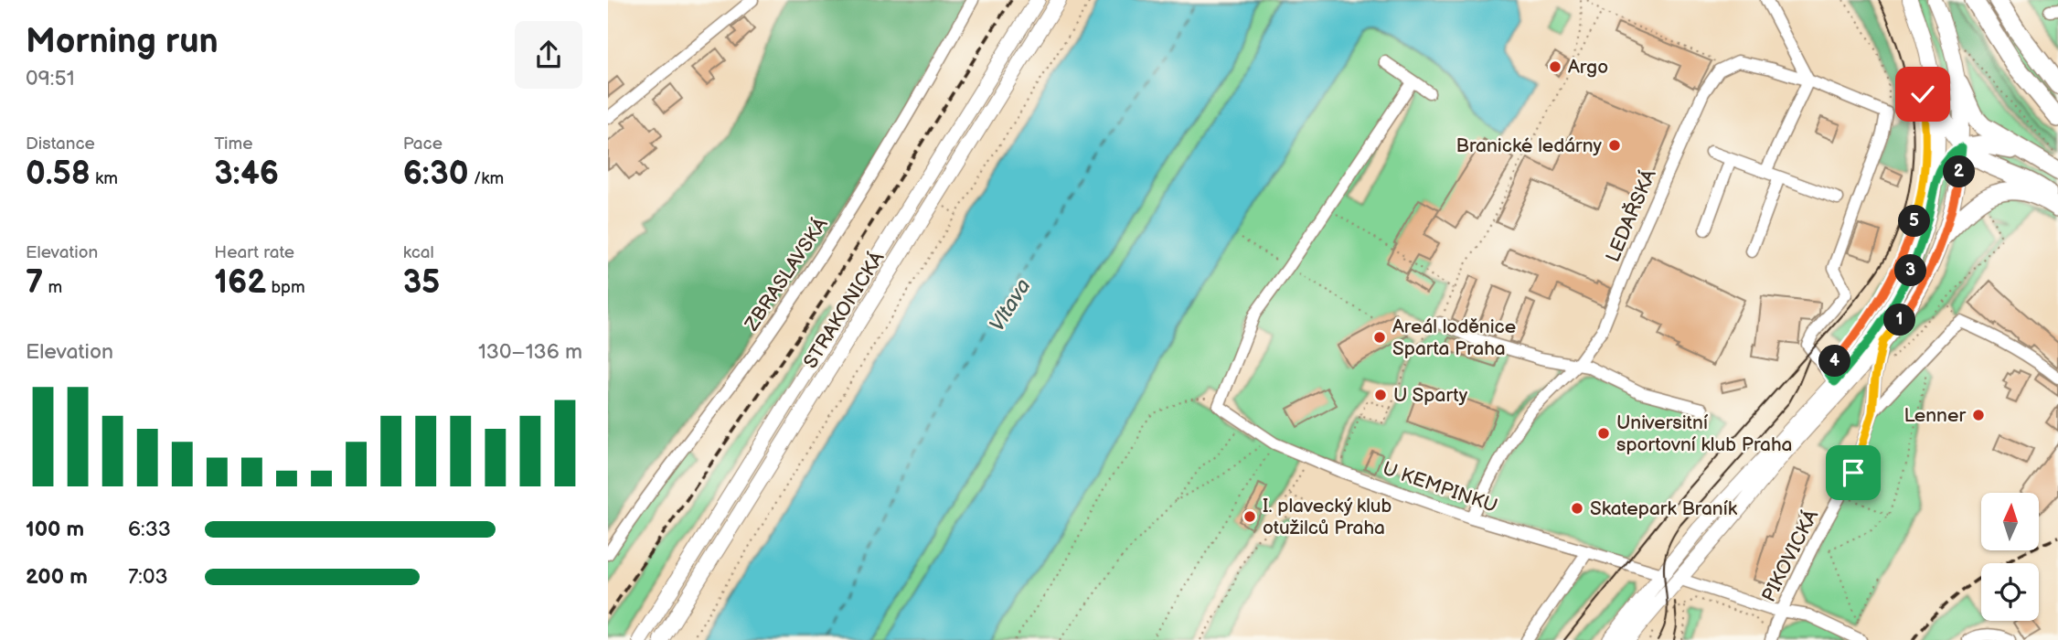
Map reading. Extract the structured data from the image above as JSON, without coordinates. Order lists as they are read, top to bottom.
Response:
{
  "streets": {
    "main road": ["STRAKONICKÁ"],
    "street": [
      "LEDAŘSKÁ",
      "ZBRASLAVSKÁ",
      "U KEMPINKU",
      "PIKOVICKÁ"
    ]
  },
  "crossings": [
    ["LEDAŘSKÁ", "U KEMPINKU"]
  ],
  "water": ["Vltava"],
  "places": [
    "Argo",
    "Branické ledárny",
    "Areál loděnice Sparta Praha",
    "U Sparty",
    "Lenner",
    "Universitní sportovní klub Praha",
    "Skatepark Braník",
    "I. plavecký klub otužilců Praha"
  ],
  "north": "top",
  "page": {
    "heading": ["Morning run", "09:51"],
    "stats": [
      ["Distance", "0.58 km"],
      ["Time", "3:46"],
      ["Pace", "6:30 /km"],
      ["Elevation", "7 m"],
      ["Heart rate", "162 bpm"],
      ["kcal", "35"]
    ],
    "pins": [
      "2",
      "5",
      "3",
      "1",
      "4"
    ],
    "chart": ["Elevation", "130–136 m"],
    "list": [
      {
        "name": "100 m",
        "note": "6:33"
      },
      {
        "name": "200 m",
        "note": "7:03"
      }
    ]
  }
}
